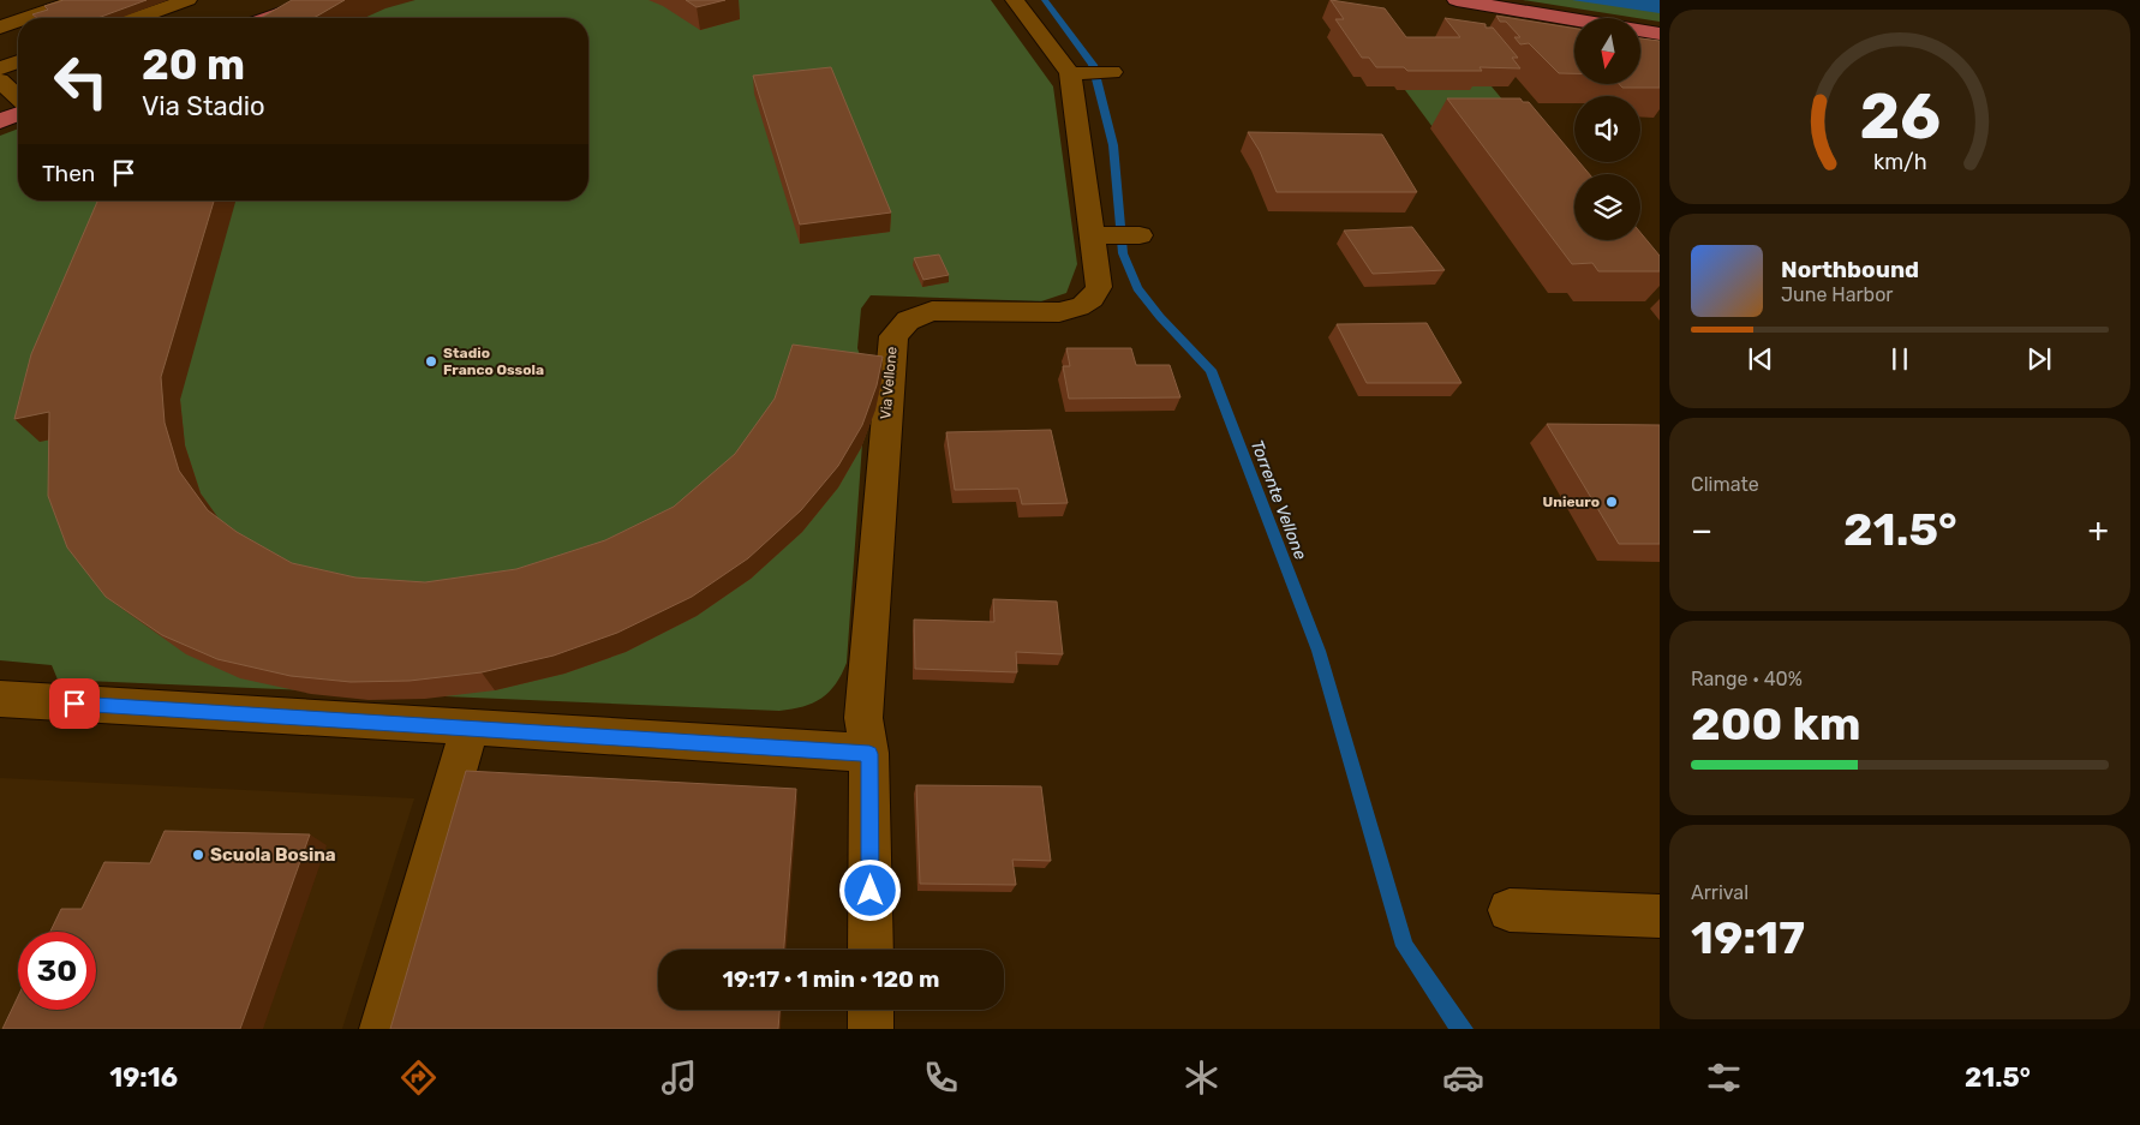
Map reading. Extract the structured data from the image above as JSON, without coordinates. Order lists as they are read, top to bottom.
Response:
{
  "streets": {
    "street": ["Via Vellone"]
  },
  "water": ["Torrente Vellone"],
  "places": ["Stadio Franco Ossola", "Unieuro", "Scuola Bosina"],
  "north": "bottom",
  "page": {
    "turn": ["20 m", "Via Stadio"],
    "then": "Then",
    "song": ["Northbound", "June Harbor"],
    "tile": [
      "Climate",
      ["Range · 40%", "200 km"],
      ["Arrival", "19:17"]
    ],
    "heat": ["−", "21.5°", "+"],
    "limit": "30",
    "trip": "19:17 · 1 min · 120 m",
    "tabs": ["19:16", "21.5°"],
    "gauge": ["26", "km/h"]
  }
}
